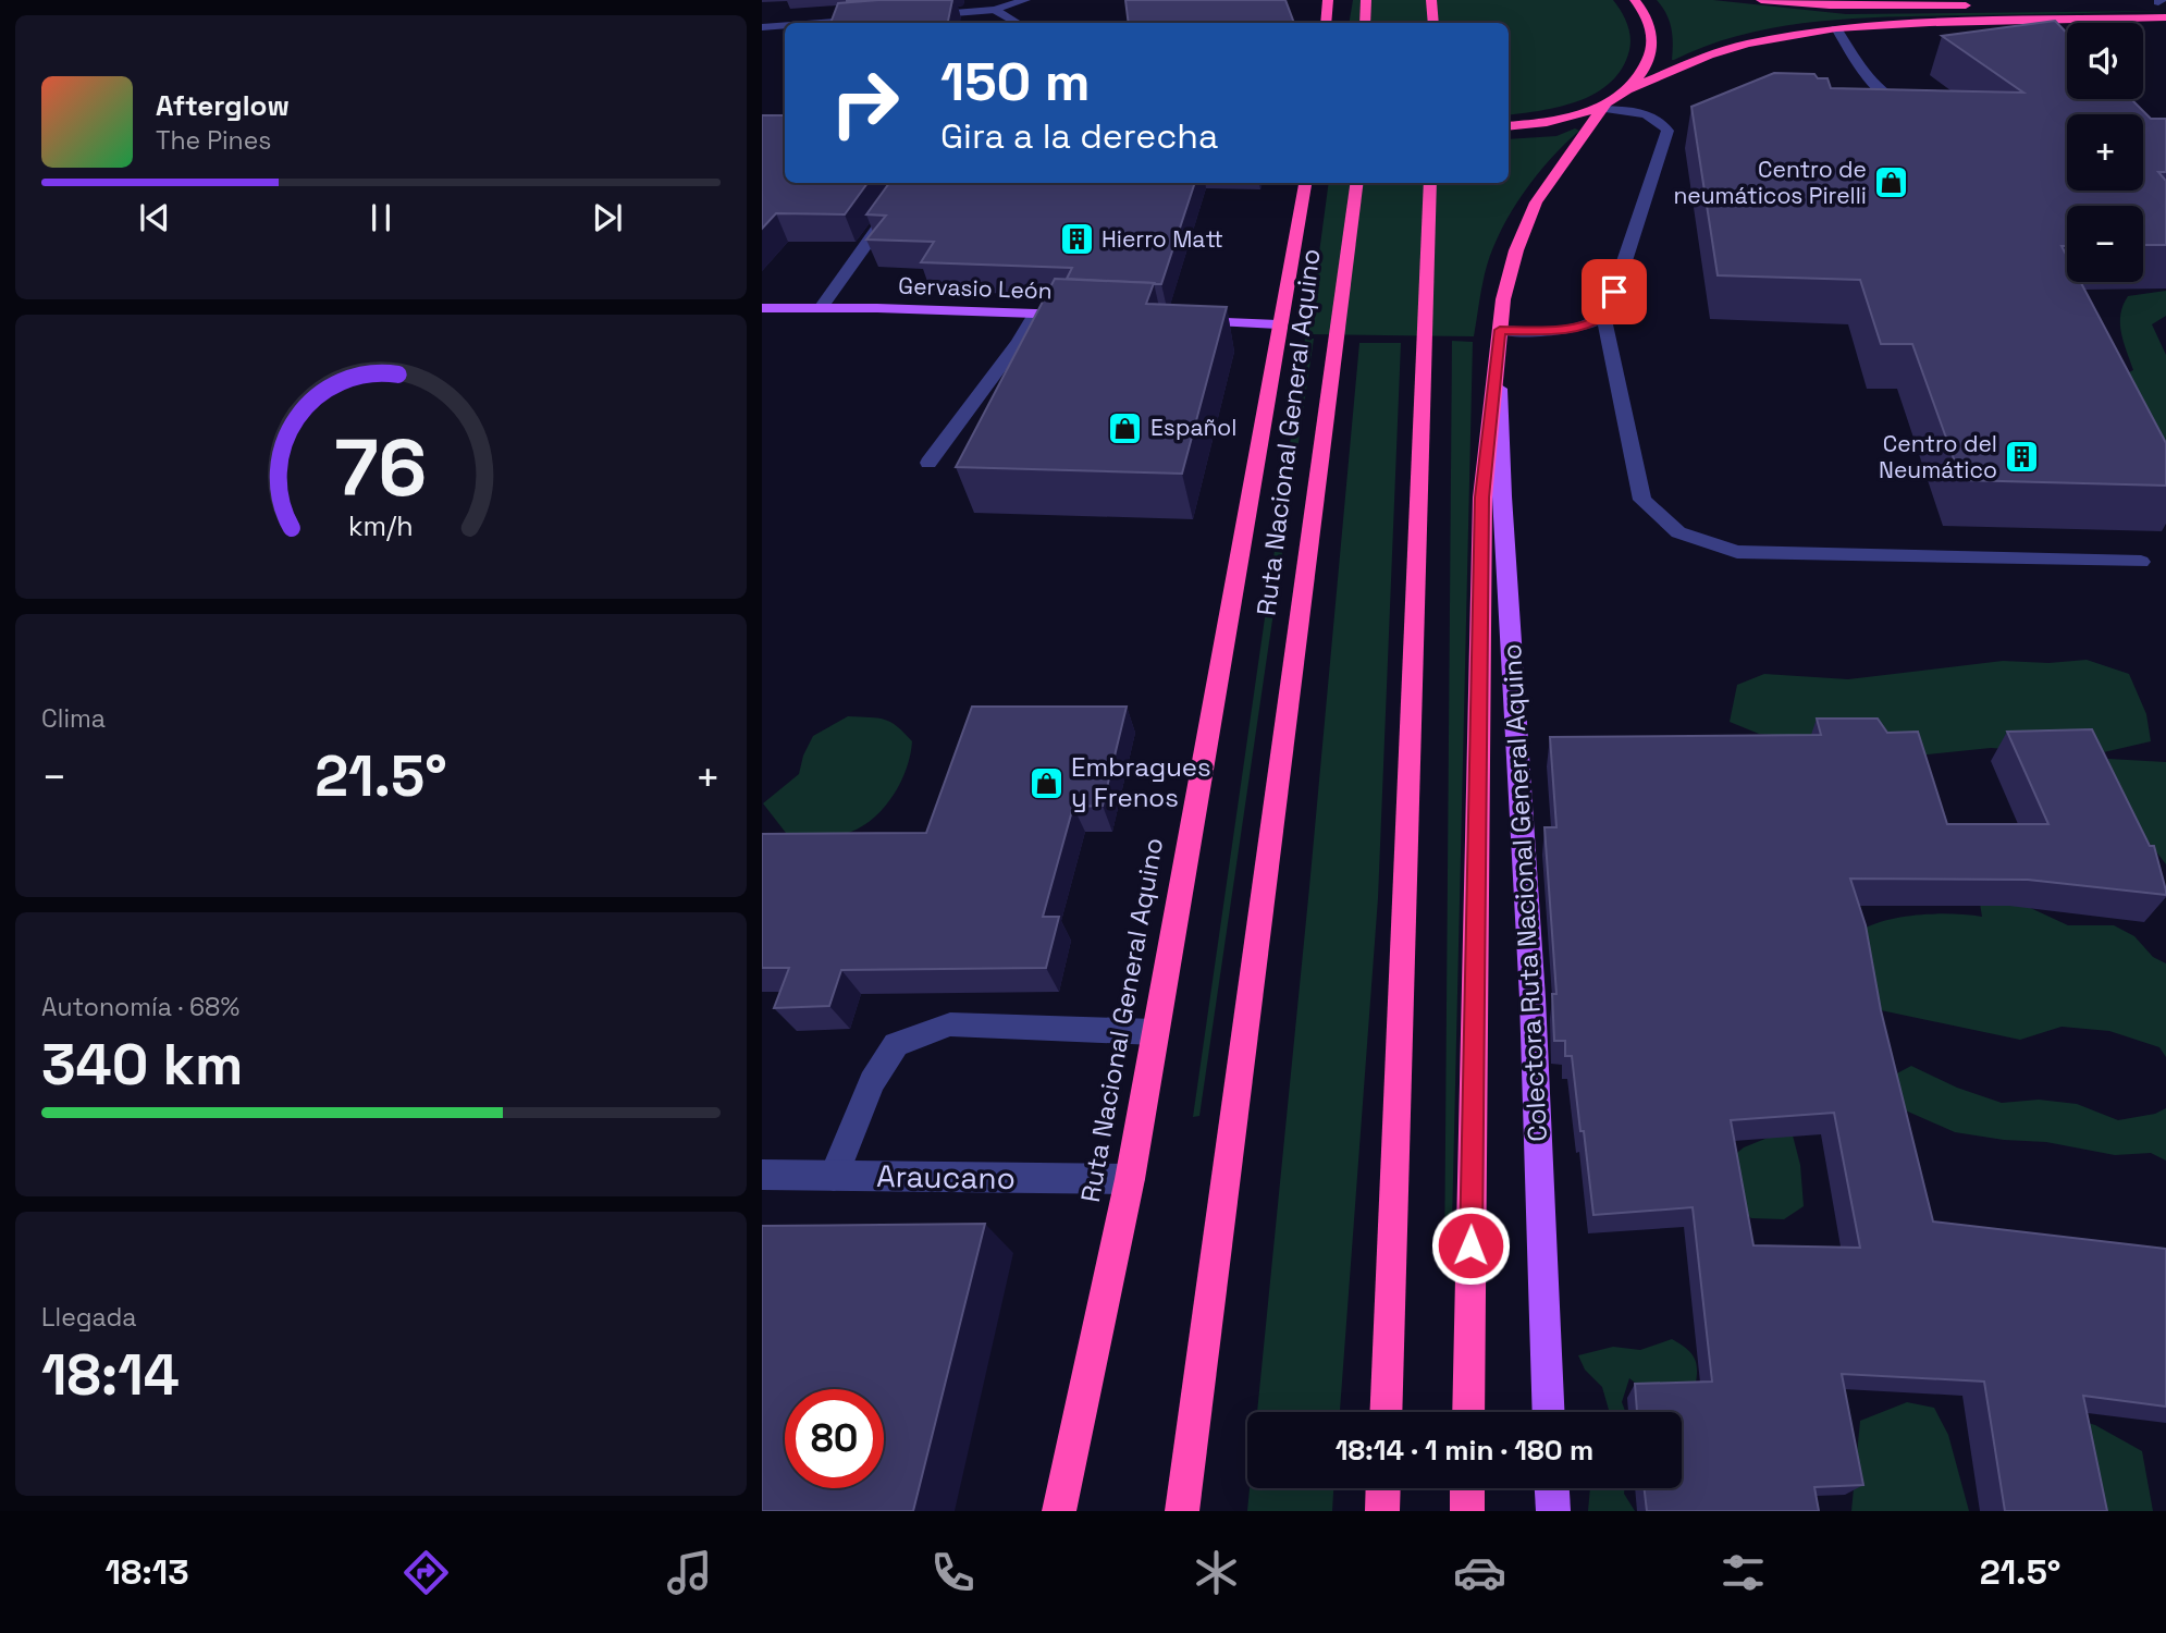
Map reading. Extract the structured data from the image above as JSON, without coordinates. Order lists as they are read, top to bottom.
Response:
{
  "streets": {
    "highway": ["Ruta Nacional General Aquino"],
    "main road": ["Gervasio León", "Colectora Ruta Nacional General Aquino"],
    "street": ["Araucano"]
  },
  "crossings": [
    ["Ruta Nacional General Aquino", "Araucano"]
  ],
  "places": {
    "shop": ["Centro de neumáticos Pirelli", "Español", "Embragues y Frenos"],
    "building": ["Hierro Matt", "Centro del Neumático"]
  },
  "page": {
    "map_buttons": ["+", "−"],
    "turn": ["150 m", "Gira a la derecha"],
    "song": ["Afterglow", "The Pines"],
    "tile": [
      "Clima",
      ["Autonomía · 68%", "340 km"],
      ["Llegada", "18:14"]
    ],
    "heat": ["−", "21.5°", "+"],
    "limit": "80",
    "trip": "18:14 · 1 min · 180 m",
    "tabs": ["18:13", "21.5°"],
    "gauge": ["76", "km/h"]
  }
}
